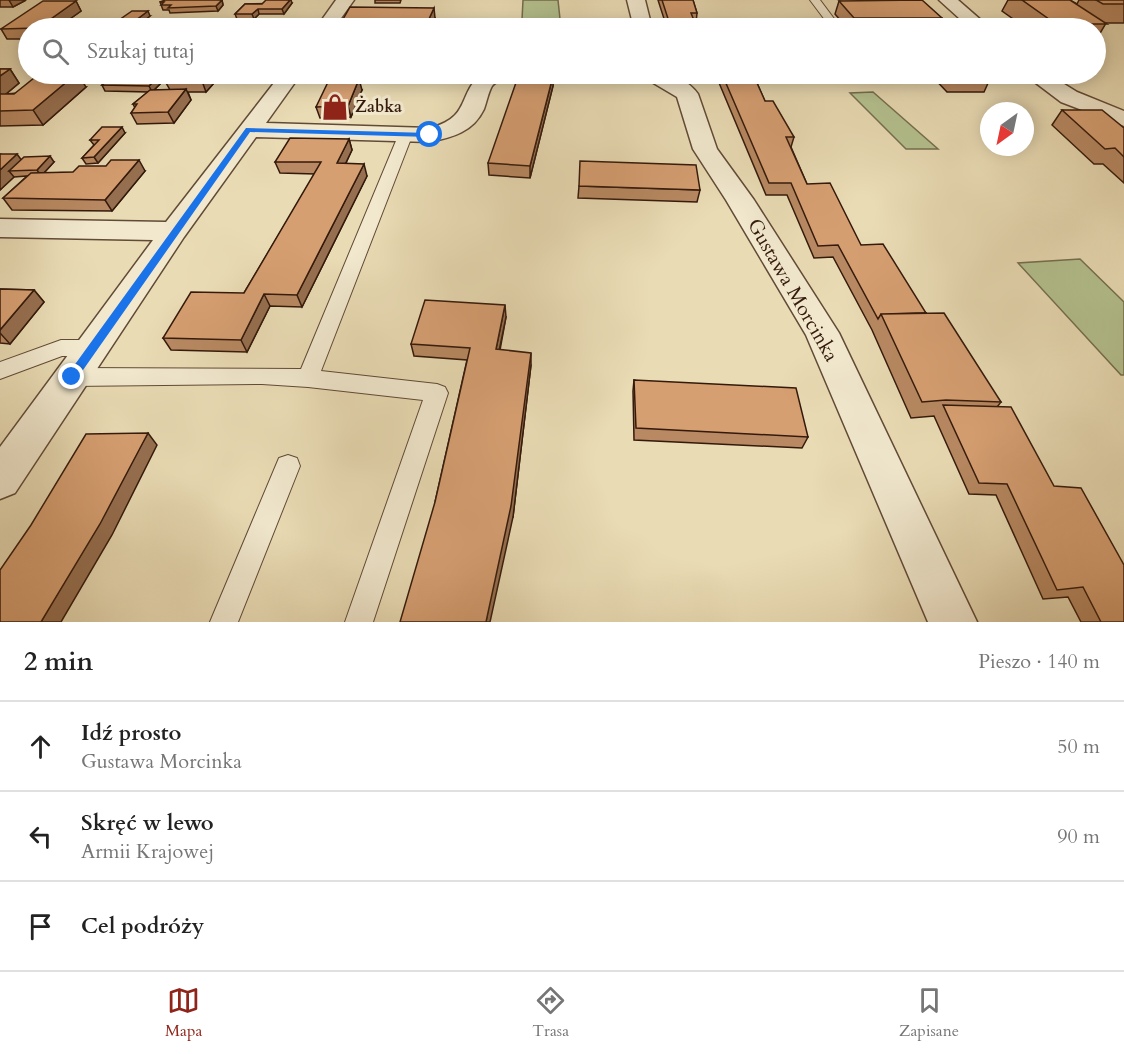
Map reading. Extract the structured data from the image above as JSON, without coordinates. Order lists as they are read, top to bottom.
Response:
{
  "streets": {
    "street": ["Gustawa Morcinka"]
  },
  "places": {
    "shop": ["Żabka"]
  },
  "north": "bottom left",
  "page": {
    "search": "Szukaj tutaj",
    "heading": ["2 min", "Pieszo · 140 m"],
    "list": [
      ["Idź prosto", "Gustawa Morcinka", "50 m"],
      ["Skręć w lewo", "Armii Krajowej", "90 m"],
      "Cel podróży"
    ],
    "nav": ["Mapa", "Trasa", "Zapisane"]
  }
}
